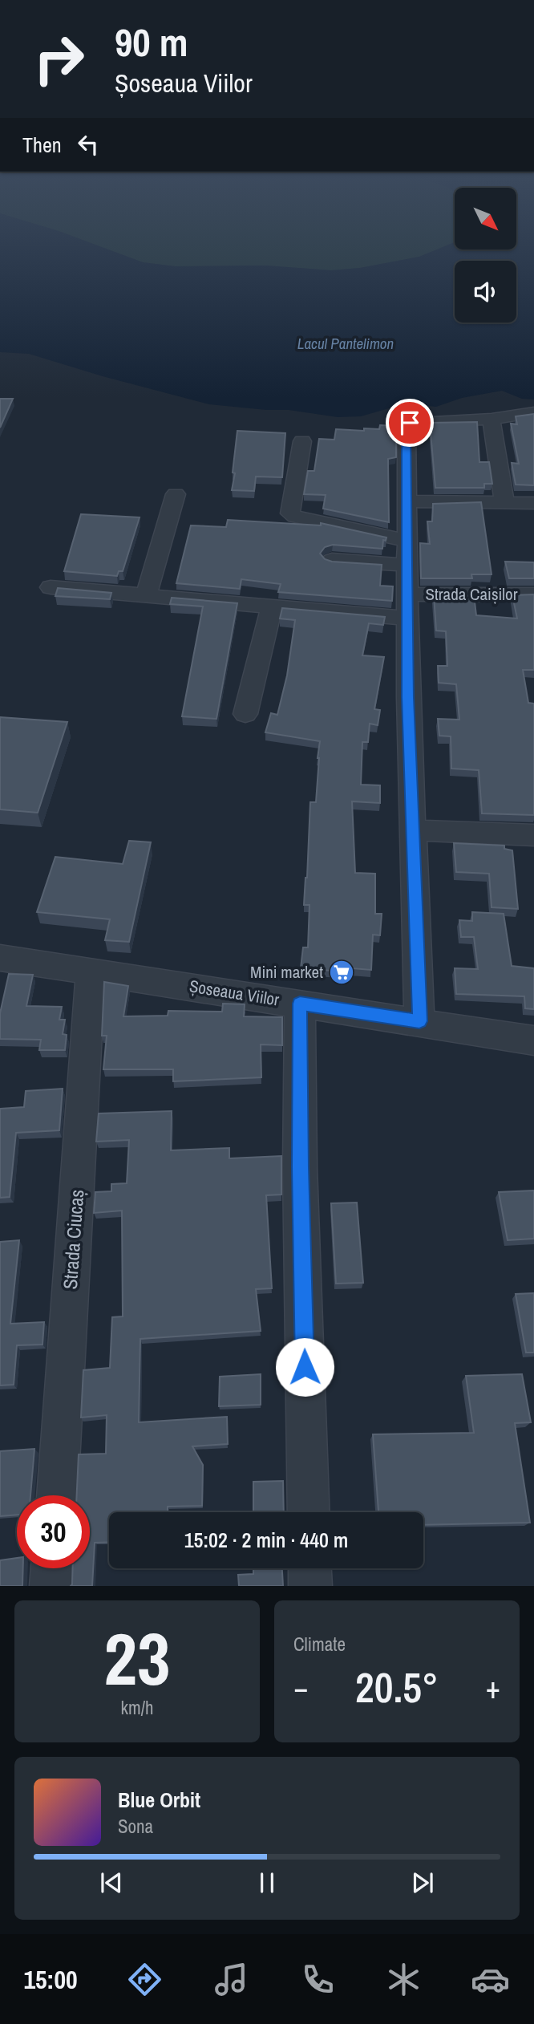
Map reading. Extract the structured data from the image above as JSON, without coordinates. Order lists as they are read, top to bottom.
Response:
{
  "streets": {
    "street": ["Strada Caișilor", "Șoseaua Viilor", "Strada Ciucaș"]
  },
  "crossings": [
    ["Șoseaua Viilor", "Strada Ciucaș"]
  ],
  "water": ["Lacul Pantelimon"],
  "places": {
    "supermarket": ["Mini market"]
  },
  "north": "bottom right",
  "page": {
    "turn": ["90 m", "Șoseaua Viilor"],
    "then": "Then",
    "limit": "30",
    "trip": "15:02 · 2 min · 440 m",
    "tile": [
      ["23", "km/h"],
      "Climate"
    ],
    "heat": ["−", "20.5°", "+"],
    "song": ["Blue Orbit", "Sona"],
    "tabs": "15:00"
  }
}
